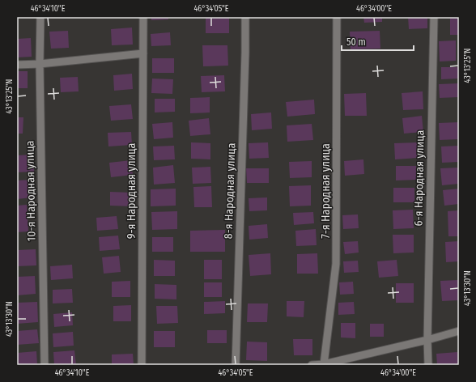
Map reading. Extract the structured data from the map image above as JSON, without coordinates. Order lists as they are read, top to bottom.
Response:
{
  "streets": {
    "street": [
      "6-я Народная улица",
      "10-я Народная улица",
      "9-я Народная улица",
      "8-я Народная улица",
      "7-я Народная улица"
    ]
  },
  "scale_bar": "50 m",
  "coordinates": [
    "46°34'10\"E",
    "46°34'05\"E",
    "46°34'00\"E",
    "43°13'25\"N",
    "43°13'30\"N"
  ]
}
